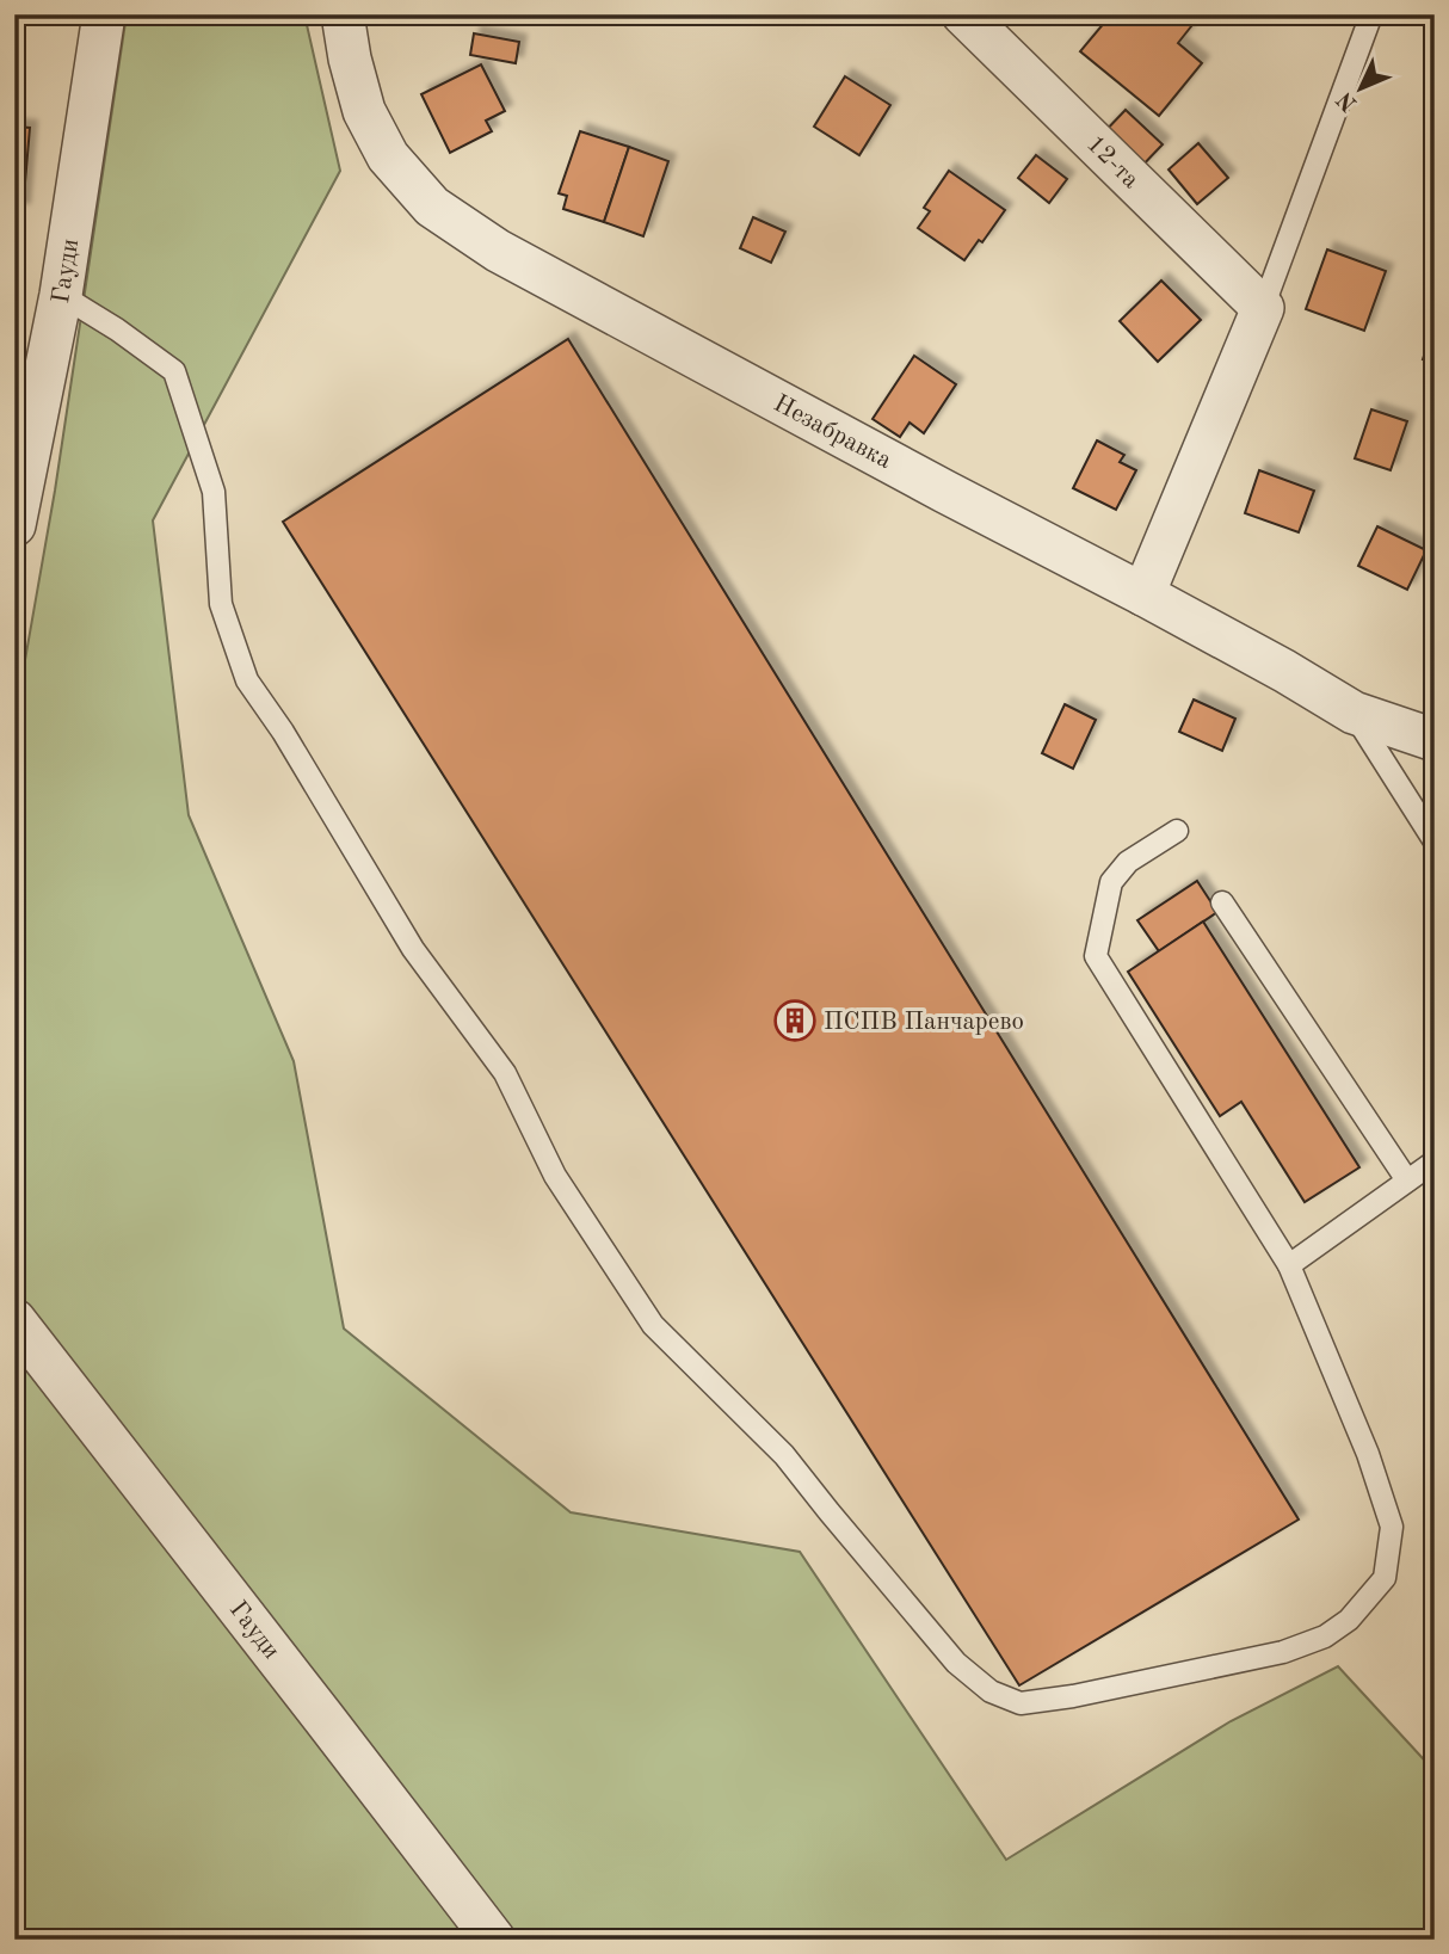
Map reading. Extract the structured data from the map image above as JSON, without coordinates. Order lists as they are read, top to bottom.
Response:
{
  "streets": {
    "street": ["12-та", "Гауди", "Незабравка"]
  },
  "places": {
    "building": ["ПСПВ Панчарево"]
  },
  "north": "bottom left"
}
